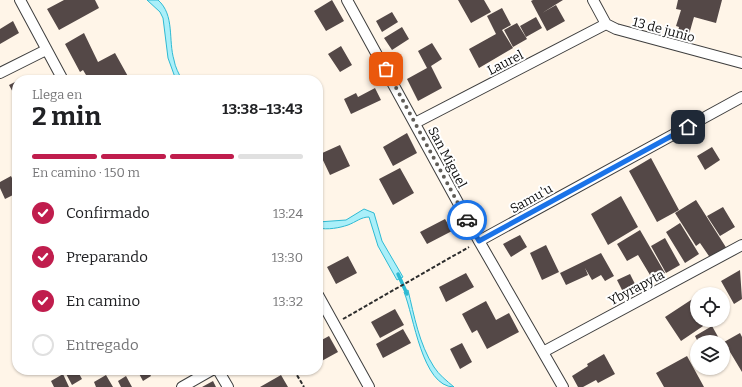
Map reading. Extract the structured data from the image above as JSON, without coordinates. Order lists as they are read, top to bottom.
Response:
{
  "streets": {
    "street": [
      "13 de junio",
      "Laurel",
      "San Miguel",
      "Samu'u",
      "Ybyrapyta"
    ]
  },
  "crossings": [
    ["13 de junio", "Laurel"],
    ["Laurel", "San Miguel"],
    ["San Miguel", "Samu'u"],
    ["San Miguel", "Ybyrapyta"]
  ],
  "page": {
    "heading": ["2 min", "Llega en", "13:38–13:43"],
    "bar": "En camino · 150 m",
    "list": [
      ["Confirmado", "13:24"],
      ["Preparando", "13:30"],
      ["En camino", "13:32"],
      "Entregado"
    ]
  }
}
